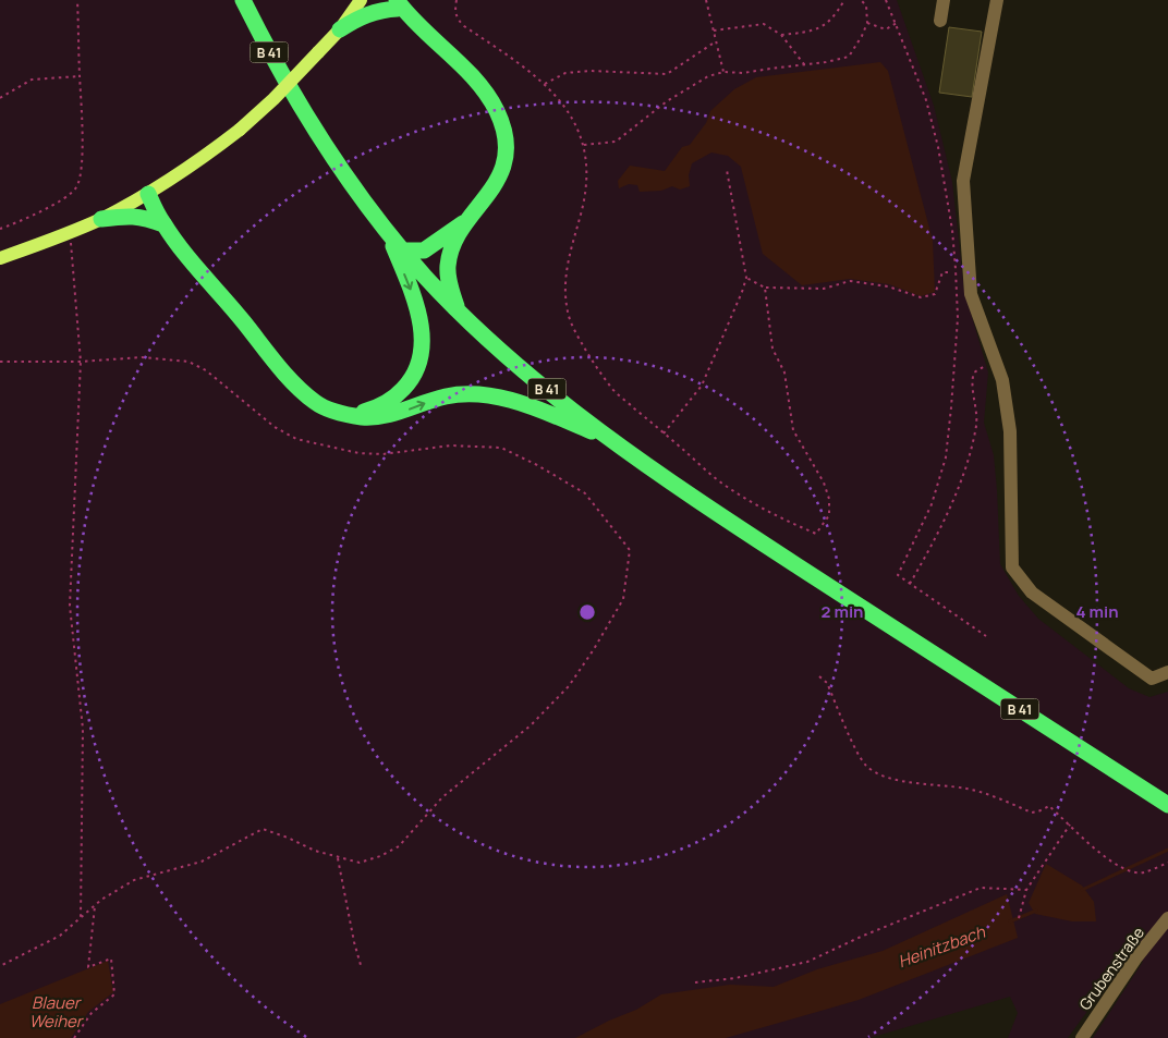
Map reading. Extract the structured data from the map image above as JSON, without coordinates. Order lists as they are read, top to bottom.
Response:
{
  "streets": {
    "highway": ["B 41"],
    "street": ["Grubenstraße"]
  },
  "water": ["Heinitzbach", "Blauer Weiher"],
  "rings": ["2 min", "4 min"]
}
